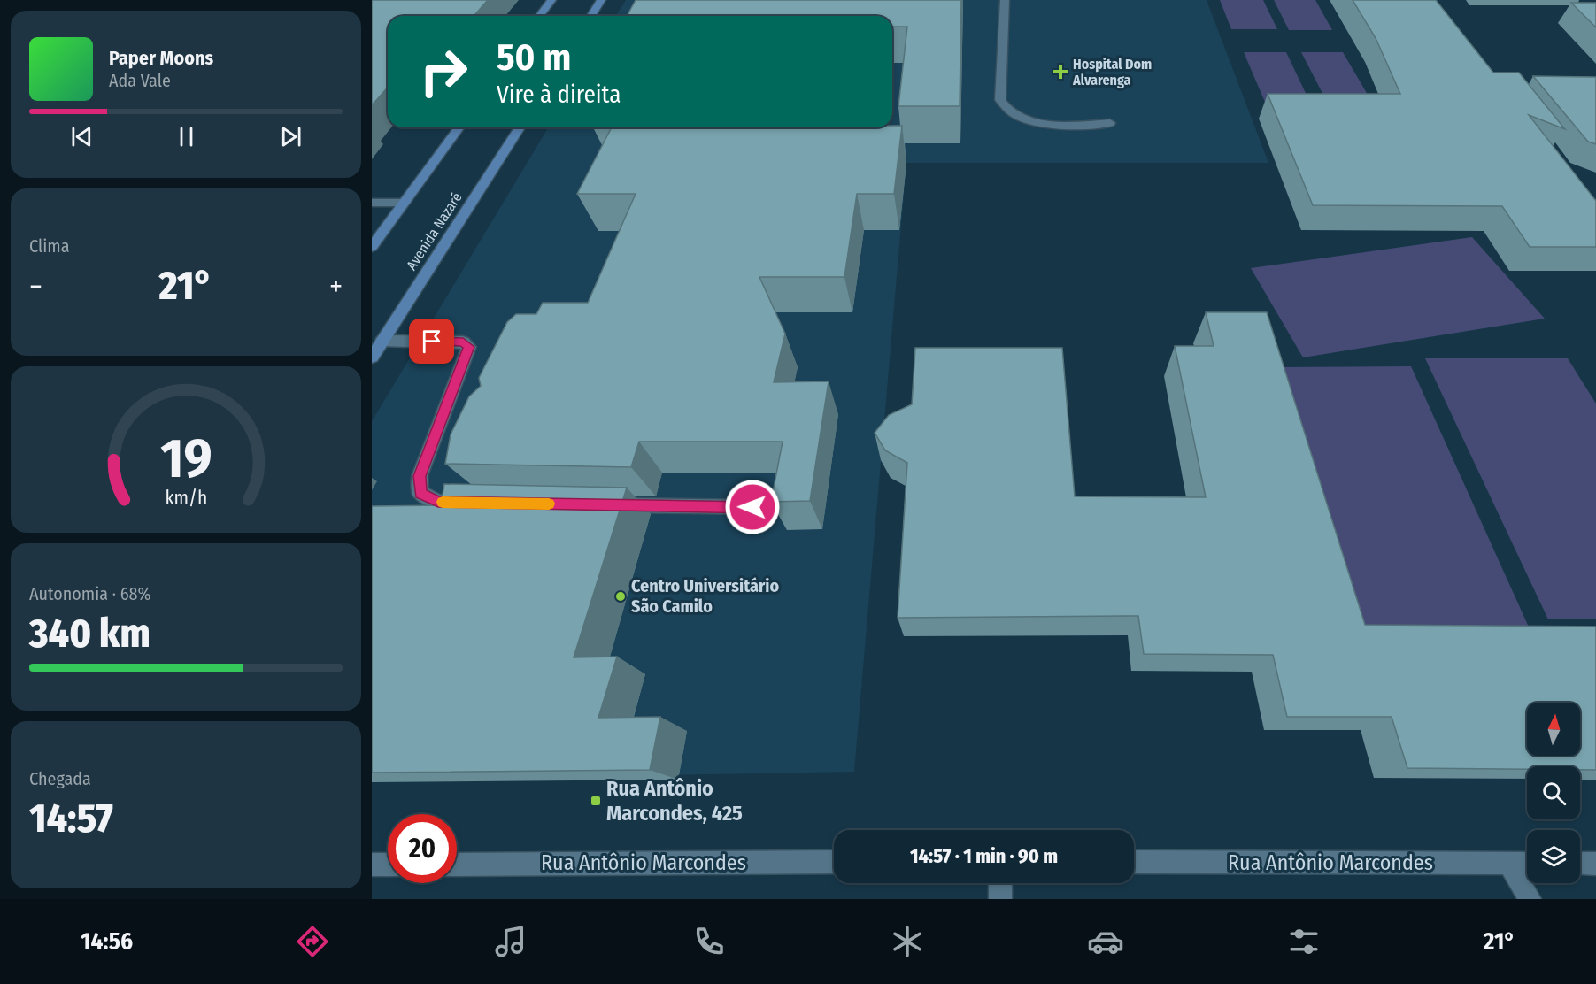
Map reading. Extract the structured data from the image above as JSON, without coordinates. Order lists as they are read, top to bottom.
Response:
{
  "streets": {
    "main road": ["Avenida Nazaré"],
    "street": ["Rua Antônio Marcondes"]
  },
  "places": {
    "health": ["Hospital Dom Alvarenga"],
    "other": ["Centro Universitário São Camilo"],
    "transit": ["Rua Antônio Marcondes, 425"]
  },
  "north": "top",
  "page": {
    "turn": ["50 m", "Vire à direita"],
    "song": ["Paper Moons", "Ada Vale"],
    "tile": [
      "Clima",
      ["Autonomia · 68%", "340 km"],
      ["Chegada", "14:57"]
    ],
    "heat": ["−", "21°", "+"],
    "limit": "20",
    "trip": "14:57 · 1 min · 90 m",
    "tabs": ["14:56", "21°"],
    "gauge": ["19", "km/h"]
  }
}
